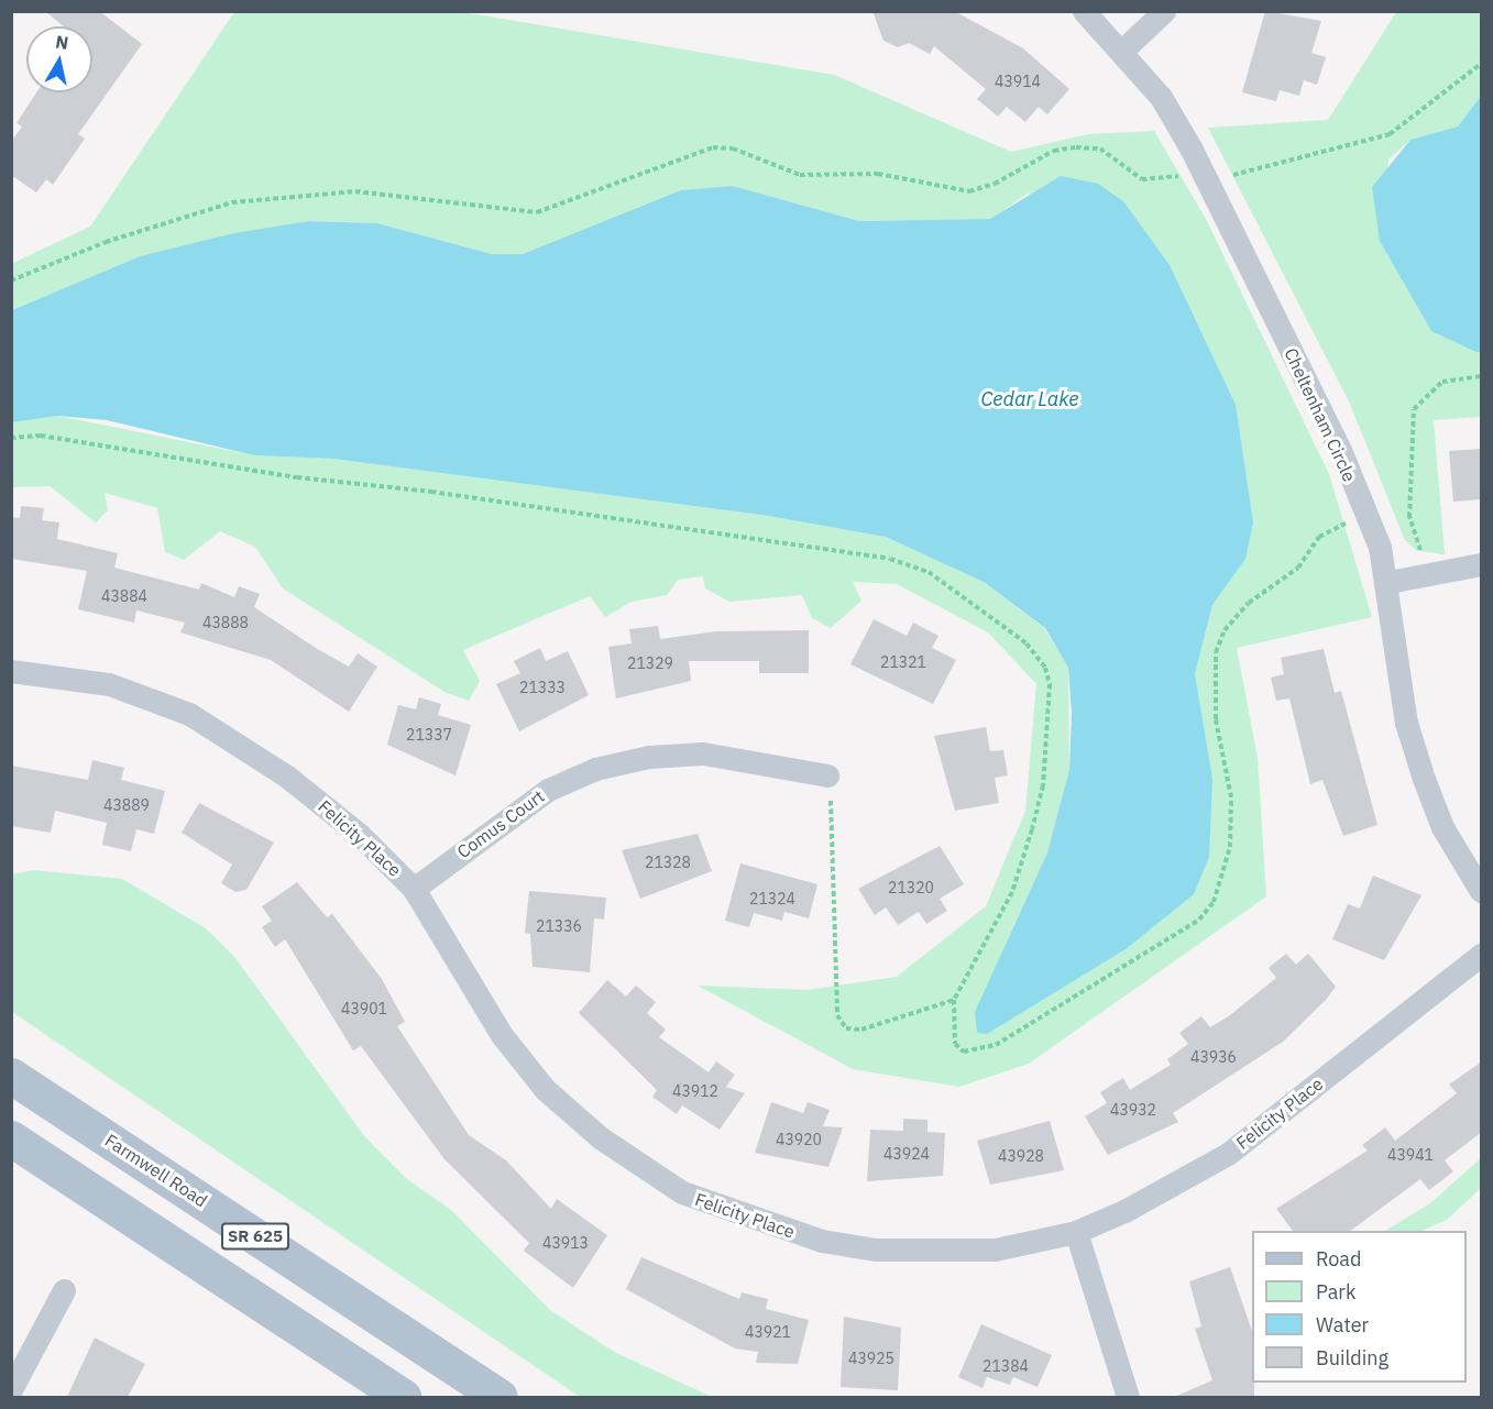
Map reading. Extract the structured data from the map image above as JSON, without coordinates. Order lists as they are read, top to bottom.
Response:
{
  "streets": {
    "main road": ["Farmwell Road", "SR 625"],
    "street": ["Cheltenham Circle", "Comus Court", "Felicity Place"]
  },
  "crossings": [
    ["Comus Court", "Felicity Place"]
  ],
  "water": ["Cedar Lake"],
  "house_numbers": [
    "43914",
    "43884",
    "43888",
    "21321",
    "21329",
    "21333",
    "21337",
    "43889",
    "21328",
    "21320",
    "21324",
    "21336",
    "43901",
    "43936",
    "43912",
    "43932",
    "43920",
    "43924",
    "43941",
    "43928",
    "43913",
    "43921",
    "43925",
    "21384"
  ],
  "legend": [
    "Road",
    "Park",
    "Water",
    "Building"
  ],
  "north": "top"
}
